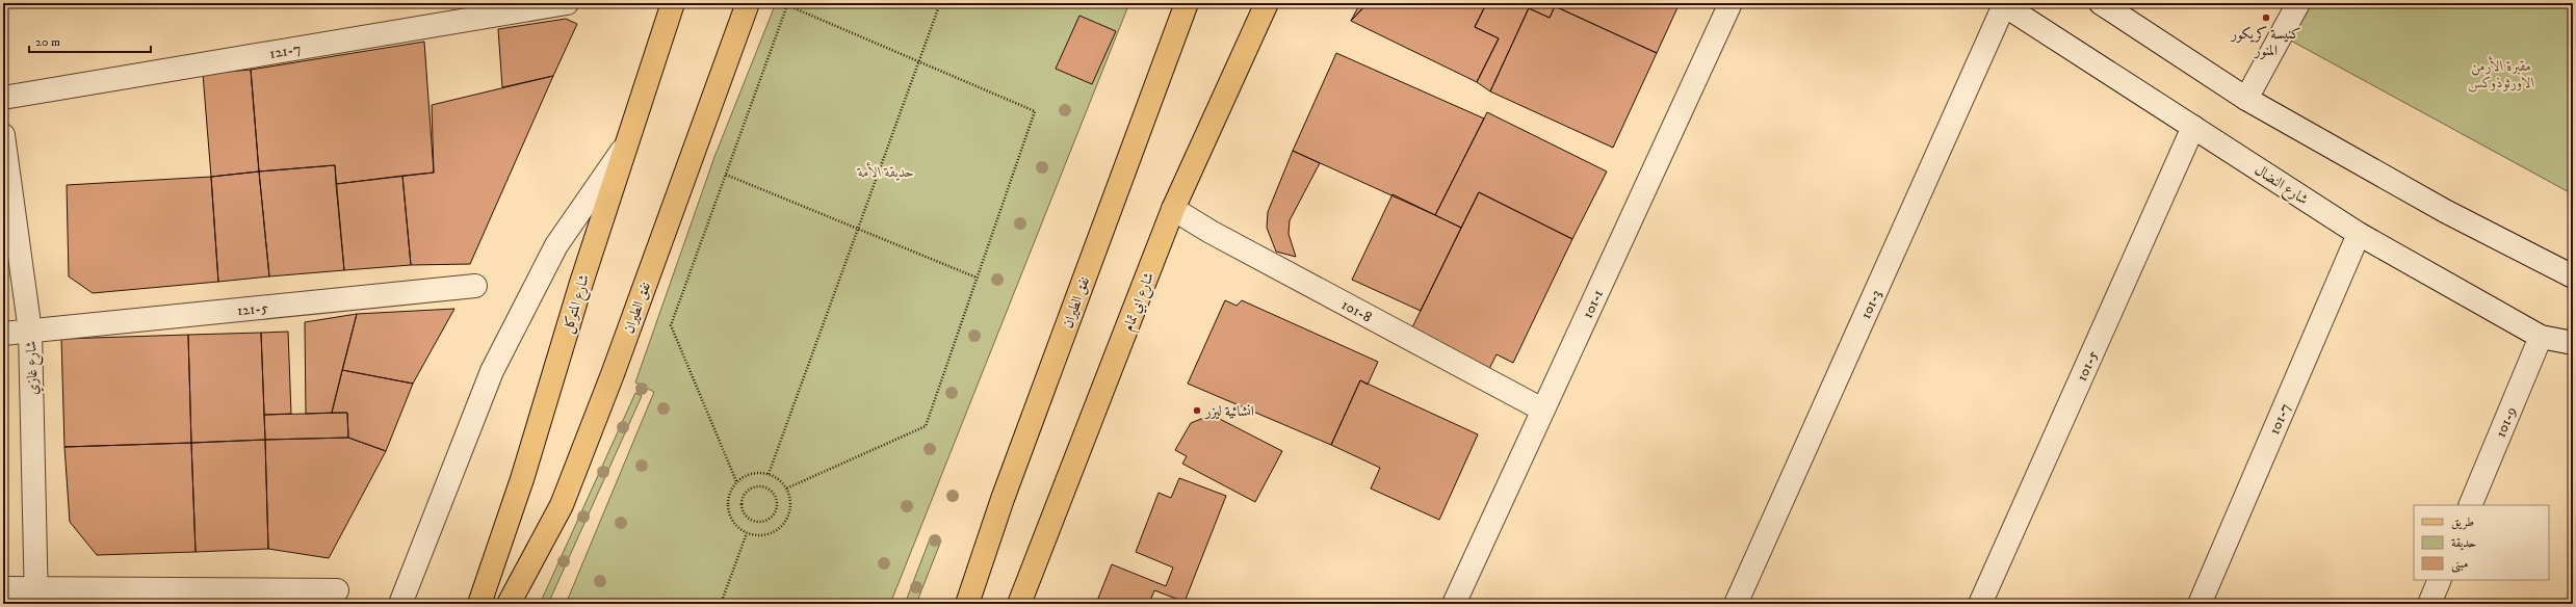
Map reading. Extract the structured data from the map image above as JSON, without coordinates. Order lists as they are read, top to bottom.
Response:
{
  "streets": {
    "main road": ["شارع ابي تمام", "نفق الطيران", "شارع المتوكل"],
    "street": [
      "121-7",
      "شارع النضال",
      "101-1",
      "101-3",
      "121-5",
      "101-8",
      "101-5",
      "شارع غازي",
      "101-7",
      "101-9"
    ]
  },
  "crossings": [
    ["شارع النضال", "101-3"],
    ["شارع النضال", "101-5"],
    ["شارع النضال", "101-7"],
    ["شارع النضال", "101-9"],
    ["شارع ابي تمام", "101-8"],
    ["101-1", "101-8"],
    ["121-5", "شارع غازي"]
  ],
  "parks": ["مقبرة الأرمن الاورثوذوكس", "حديقة الأمة"],
  "places": ["كنيسة كريكور المنور", "انشائية ليزر"],
  "legend": ["طريق", "حديقة", "مبنى"],
  "scale_bar": "20 m"
}
